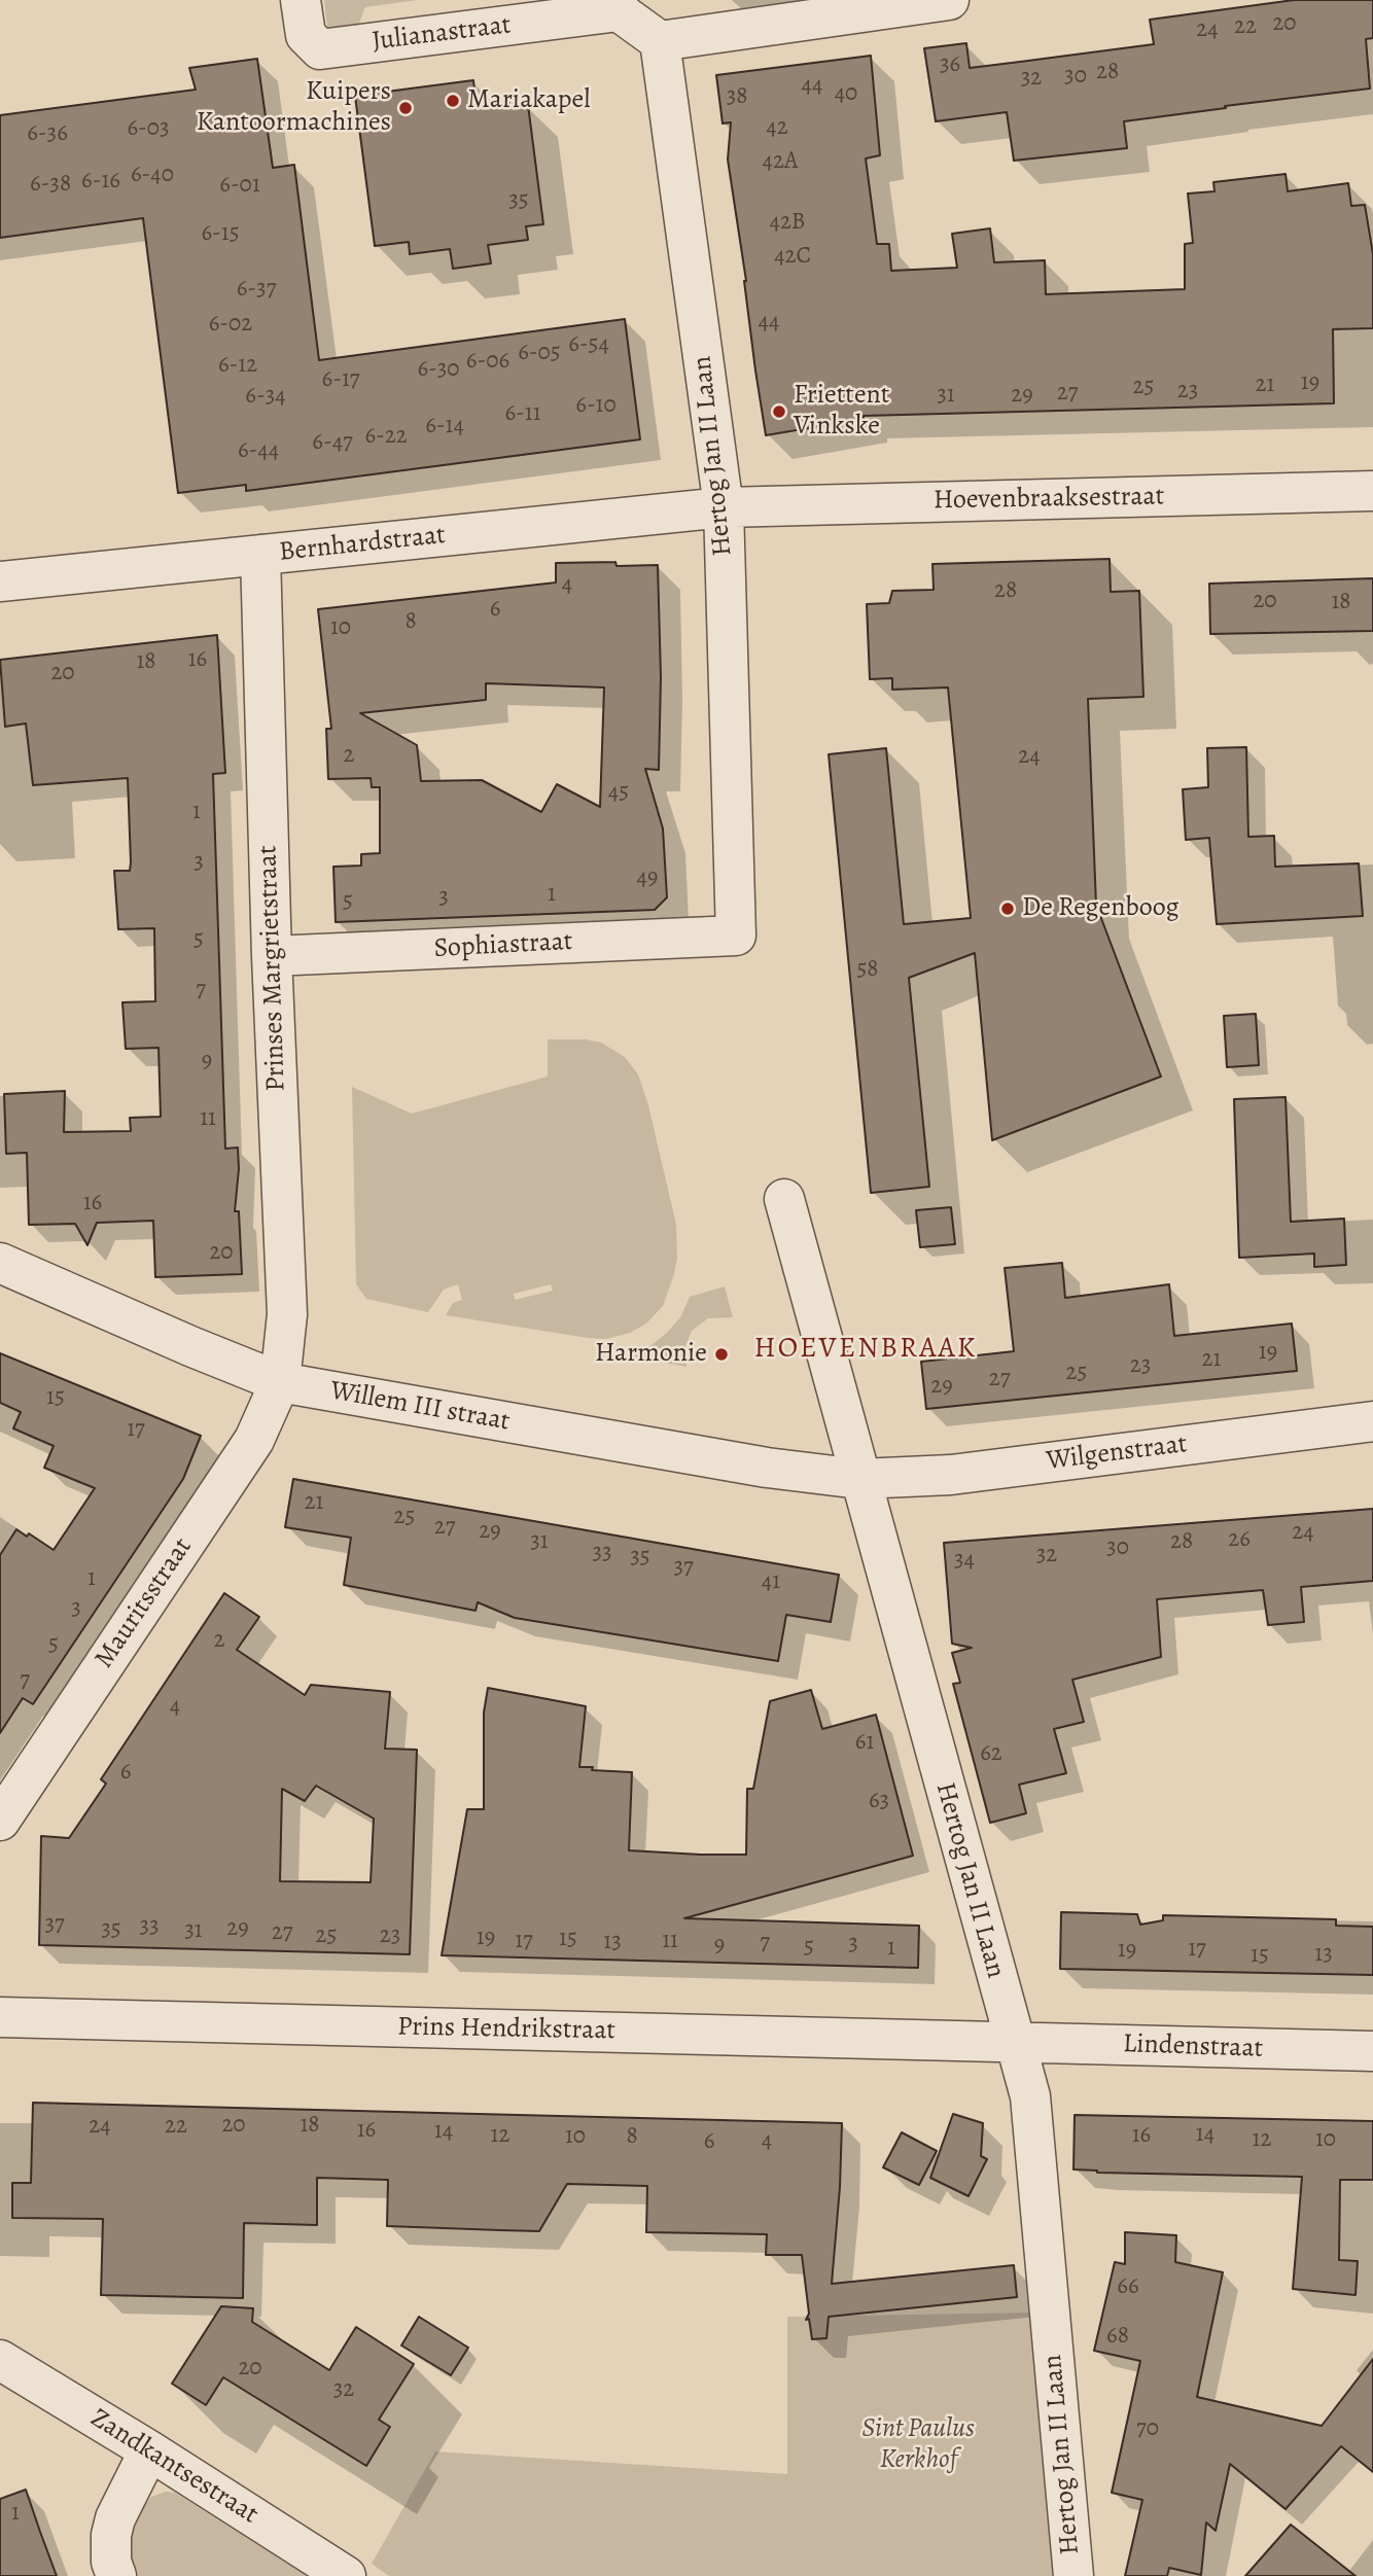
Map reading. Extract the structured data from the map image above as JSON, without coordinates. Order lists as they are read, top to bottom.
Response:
{
  "streets": {
    "street": [
      "Julianastraat",
      "Hertog Jan II Laan",
      "Hoevenbraaksestraat",
      "Bernhardstraat",
      "Sophiastraat",
      "Prinses Margrietstraat",
      "Willem III straat",
      "Wilgenstraat",
      "Mauritsstraat",
      "Prins Hendrikstraat",
      "Lindenstraat",
      "Zandkantsestraat"
    ]
  },
  "crossings": [
    ["Hertog Jan II Laan", "Hoevenbraaksestraat"],
    ["Hertog Jan II Laan", "Bernhardstraat"],
    ["Hertog Jan II Laan", "Sophiastraat"],
    ["Hertog Jan II Laan", "Willem III straat"],
    ["Hertog Jan II Laan", "Wilgenstraat"],
    ["Hertog Jan II Laan", "Prins Hendrikstraat"],
    ["Hertog Jan II Laan", "Lindenstraat"],
    ["Hoevenbraaksestraat", "Bernhardstraat"],
    ["Bernhardstraat", "Prinses Margrietstraat"],
    ["Sophiastraat", "Prinses Margrietstraat"],
    ["Prinses Margrietstraat", "Willem III straat"],
    ["Prinses Margrietstraat", "Mauritsstraat"],
    ["Willem III straat", "Wilgenstraat"],
    ["Willem III straat", "Mauritsstraat"],
    ["Prins Hendrikstraat", "Lindenstraat"]
  ],
  "districts": ["HOEVENBRAAK"],
  "parks": ["Sint Paulus Kerkhof"],
  "places": [
    "Mariakapel",
    "Kuipers Kantoormachines",
    "Friettent Vinkske",
    "De Regenboog",
    "Harmonie"
  ],
  "house_numbers": [
    "20",
    "22",
    "24",
    "36",
    "28",
    "30",
    "32",
    "44",
    "40",
    "38",
    "42",
    "6-03",
    "6-36",
    "42A",
    "6-40",
    "6-16",
    "6-38",
    "6-01",
    "35",
    "42B",
    "6-15",
    "42C",
    "6-37",
    "44",
    "6-02",
    "6-54",
    "6-05",
    "6-06",
    "6-12",
    "6-30",
    "6-17",
    "19",
    "21",
    "25",
    "23",
    "27",
    "31",
    "29",
    "6-34",
    "6-10",
    "6-11",
    "6-14",
    "6-22",
    "6-47",
    "6-44",
    "4",
    "28",
    "20",
    "18",
    "6",
    "8",
    "10",
    "16",
    "18",
    "20",
    "2",
    "24",
    "45",
    "1",
    "3",
    "49",
    "1",
    "3",
    "5",
    "5",
    "58",
    "7",
    "9",
    "11",
    "16",
    "20",
    "19",
    "21",
    "23",
    "25",
    "27",
    "29",
    "15",
    "17",
    "21",
    "25",
    "27",
    "29",
    "24",
    "26",
    "31",
    "28",
    "30",
    "33",
    "32",
    "35",
    "34",
    "37",
    "1",
    "41",
    "3",
    "2",
    "5",
    "7",
    "4",
    "61",
    "62",
    "6",
    "63",
    "37",
    "33",
    "29",
    "35",
    "31",
    "27",
    "25",
    "23",
    "19",
    "15",
    "17",
    "11",
    "13",
    "7",
    "3",
    "9",
    "5",
    "1",
    "17",
    "19",
    "13",
    "15",
    "20",
    "18",
    "24",
    "22",
    "16",
    "14",
    "14",
    "12",
    "16",
    "10",
    "8",
    "12",
    "10",
    "4",
    "6",
    "66",
    "68",
    "20",
    "32",
    "70",
    "1"
  ]
}
